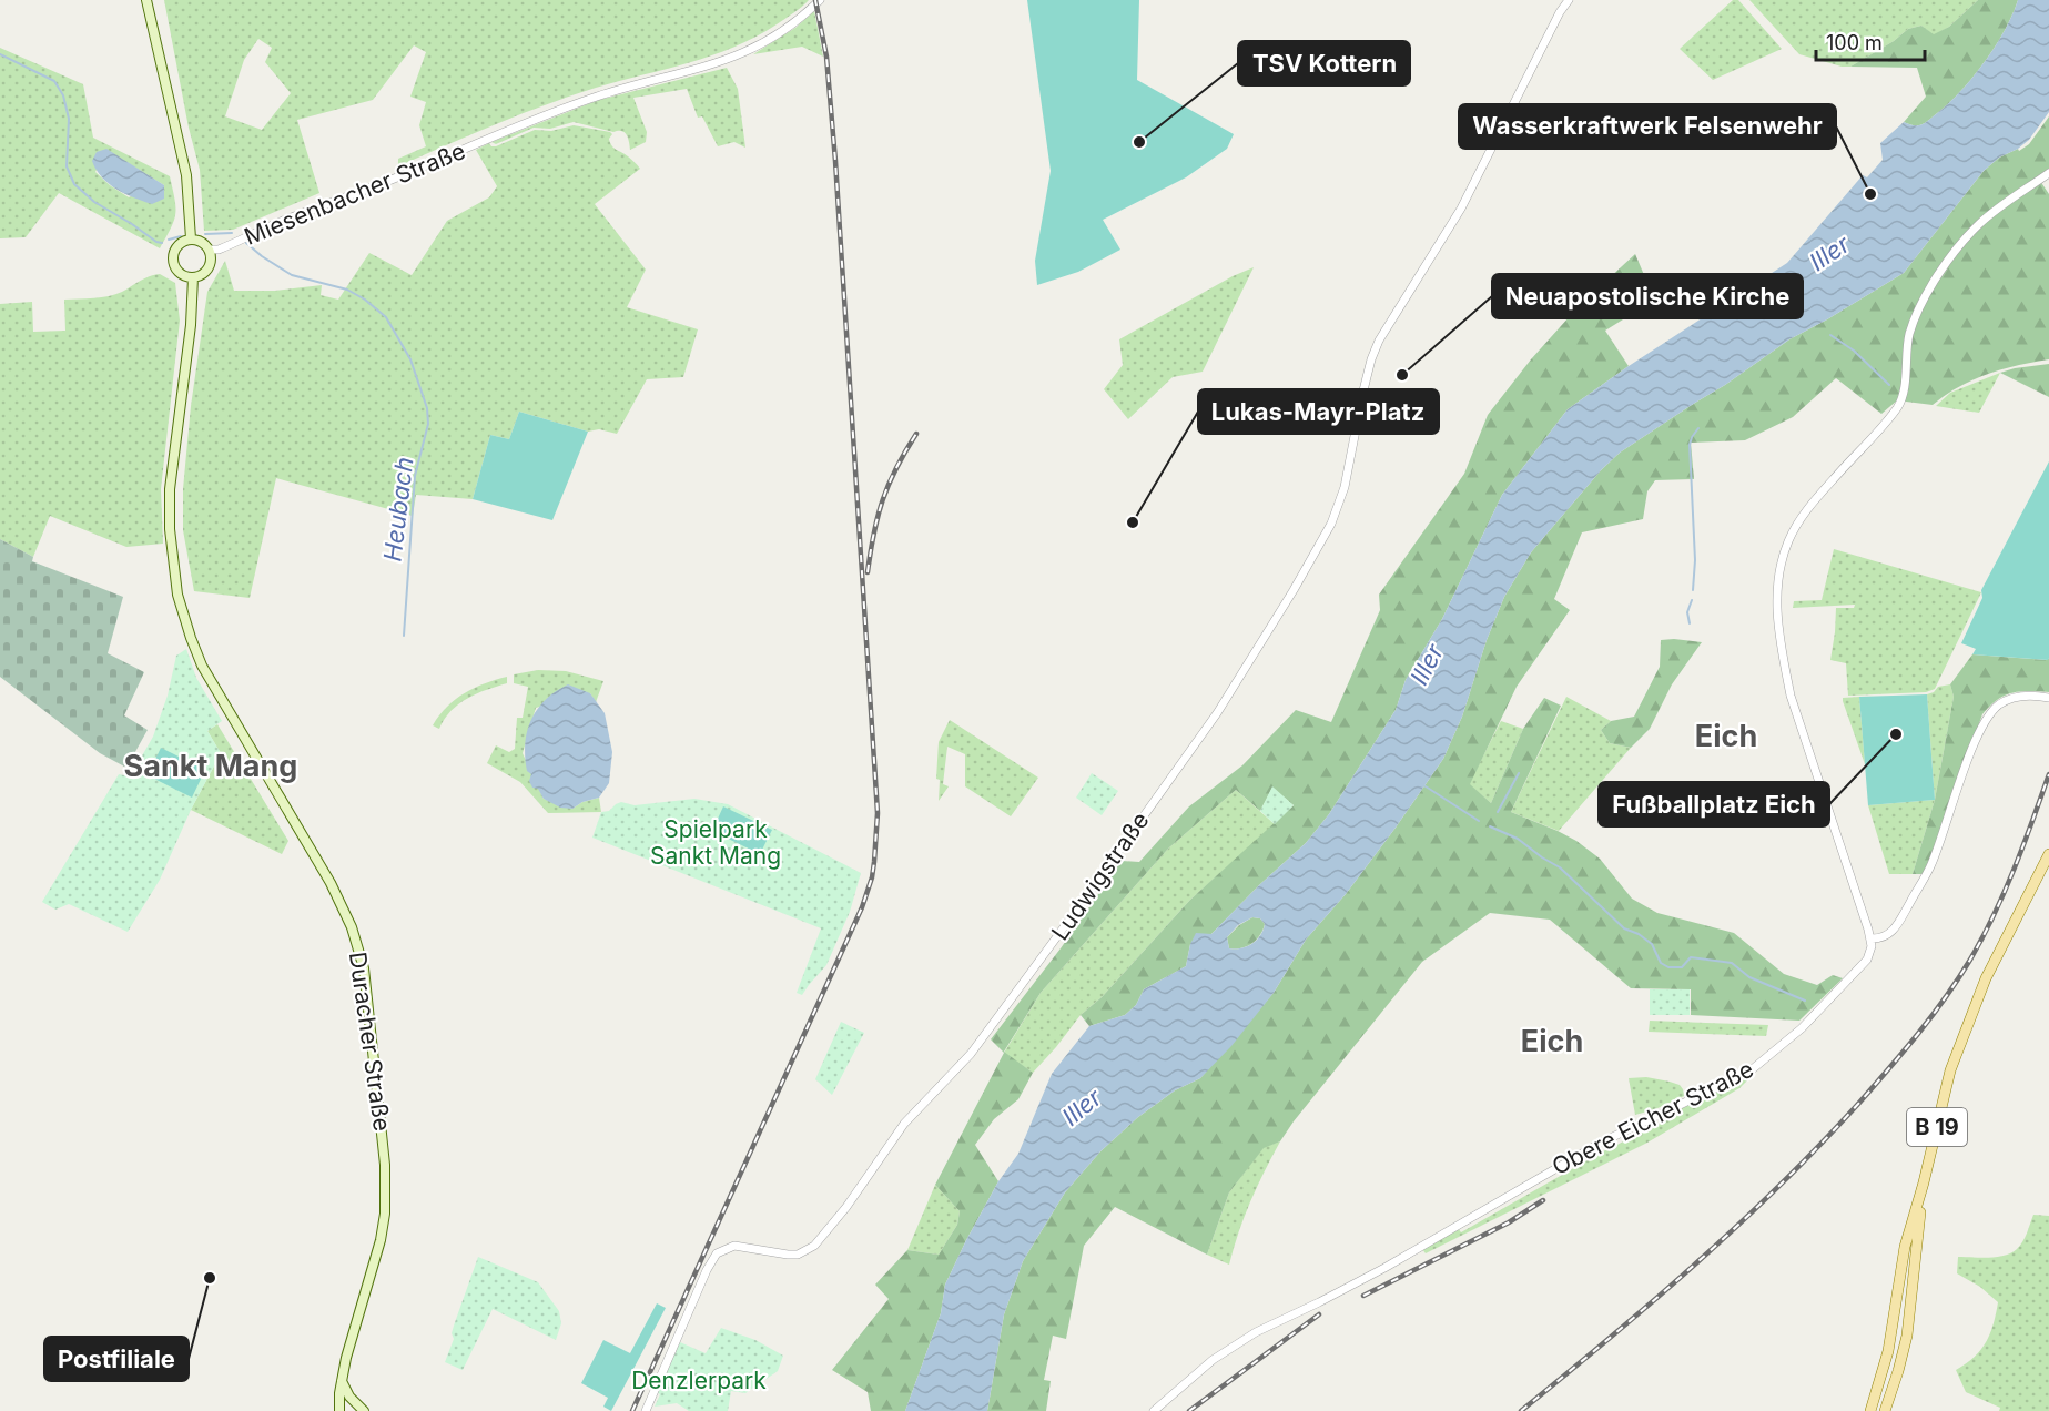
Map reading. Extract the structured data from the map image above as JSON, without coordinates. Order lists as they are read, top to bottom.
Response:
{
  "streets": {
    "main road": ["Duracher Straße", "B 19"],
    "street": ["Miesenbacher Straße", "Ludwigstraße", "Obere Eicher Straße"]
  },
  "crossings": [
    ["Miesenbacher Straße", "Duracher Straße"]
  ],
  "districts": ["Eich", "Sankt Mang", "Eich"],
  "water": ["Iller", "Heubach"],
  "parks": ["Spielpark Sankt Mang", "Denzlerpark"],
  "places": [
    "TSV Kottern",
    "Wasserkraftwerk Felsenwehr",
    "Neuapostolische Kirche",
    "Lukas-Mayr-Platz",
    "Fußballplatz Eich",
    "Postfiliale"
  ],
  "scale_bar": "100 m"
}
